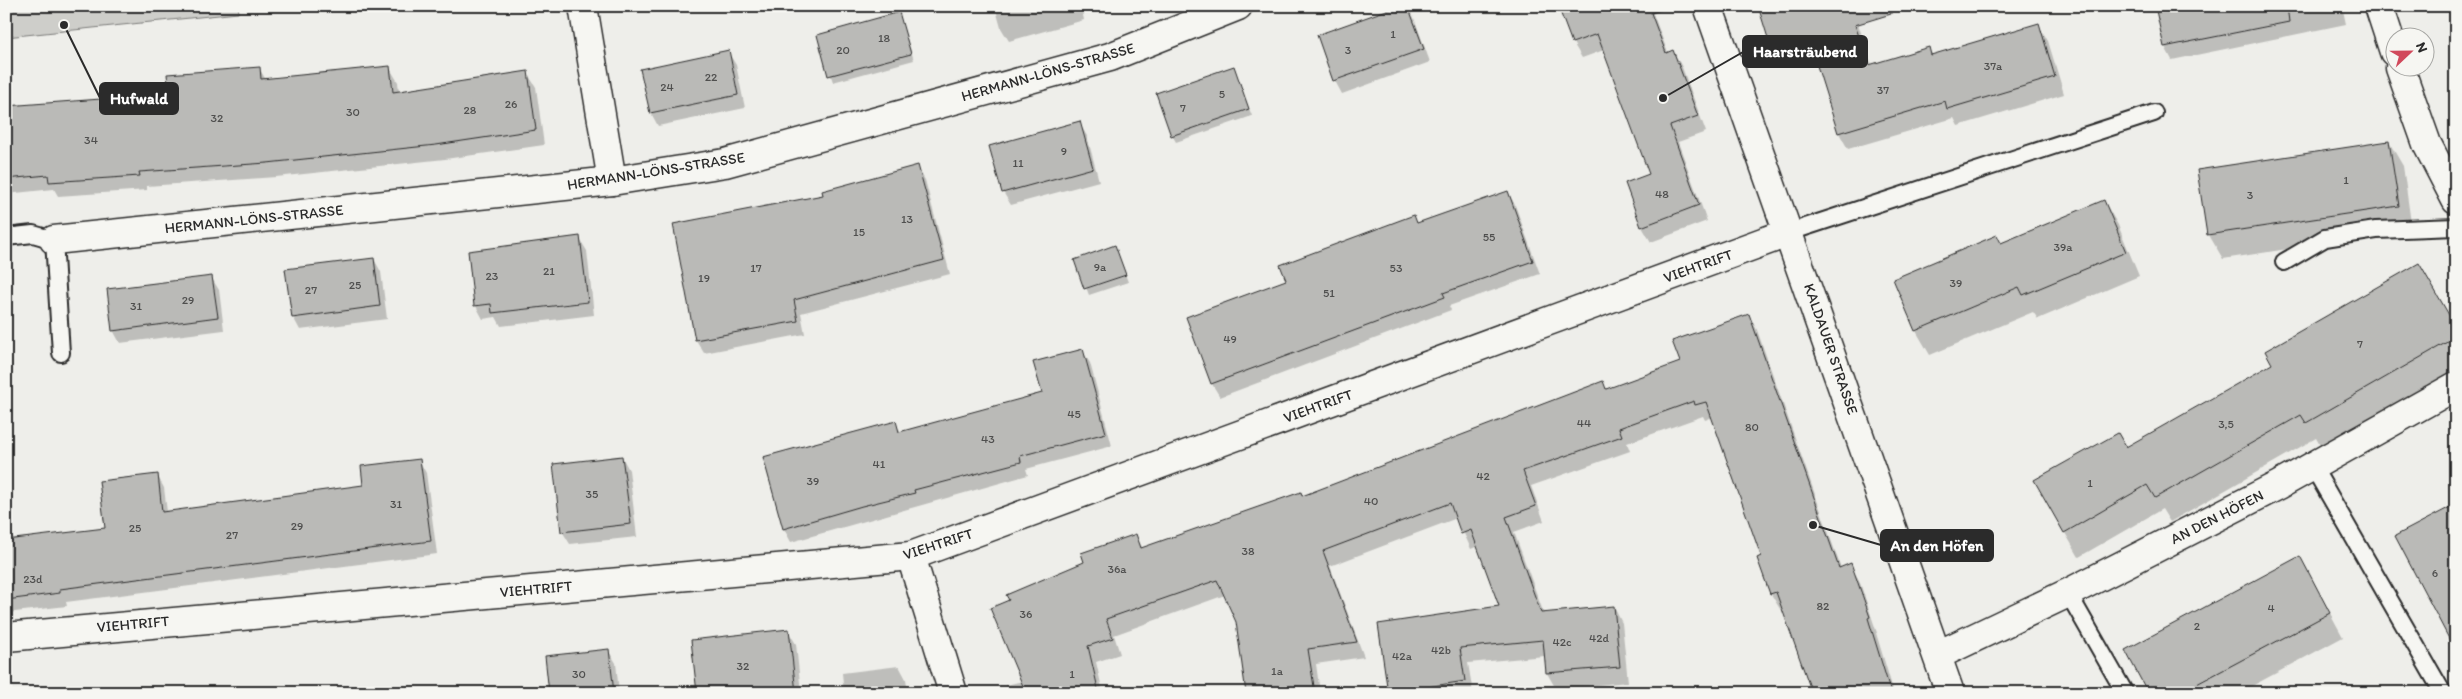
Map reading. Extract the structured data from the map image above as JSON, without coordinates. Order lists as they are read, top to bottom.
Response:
{
  "streets": {
    "street": [
      "HERMANN-LÖNS-STRASSE",
      "VIEHTRIFT",
      "KALDAUER STRASSE",
      "AN DEN HÖFEN"
    ]
  },
  "crossings": [
    ["VIEHTRIFT", "KALDAUER STRASSE"],
    ["KALDAUER STRASSE", "AN DEN HÖFEN"]
  ],
  "places": ["Hufwald", "Haarsträubend", "An den Höfen"],
  "house_numbers": [
    "1",
    "18",
    "20",
    "3",
    "37a",
    "22",
    "24",
    "37",
    "5",
    "26",
    "7",
    "28",
    "30",
    "32",
    "34",
    "9",
    "11",
    "1",
    "48",
    "3",
    "13",
    "15",
    "55",
    "39a",
    "9a",
    "17",
    "53",
    "21",
    "23",
    "19",
    "39",
    "25",
    "27",
    "51",
    "29",
    "31",
    "49",
    "7",
    "45",
    "44",
    "3,5",
    "80",
    "43",
    "41",
    "42",
    "39",
    "1",
    "35",
    "40",
    "31",
    "29",
    "25",
    "27",
    "38",
    "36a",
    "6",
    "23d",
    "82",
    "4",
    "36",
    "2",
    "42d",
    "42c",
    "42b",
    "42a",
    "32",
    "1a",
    "30",
    "1"
  ],
  "north": "right"
}
